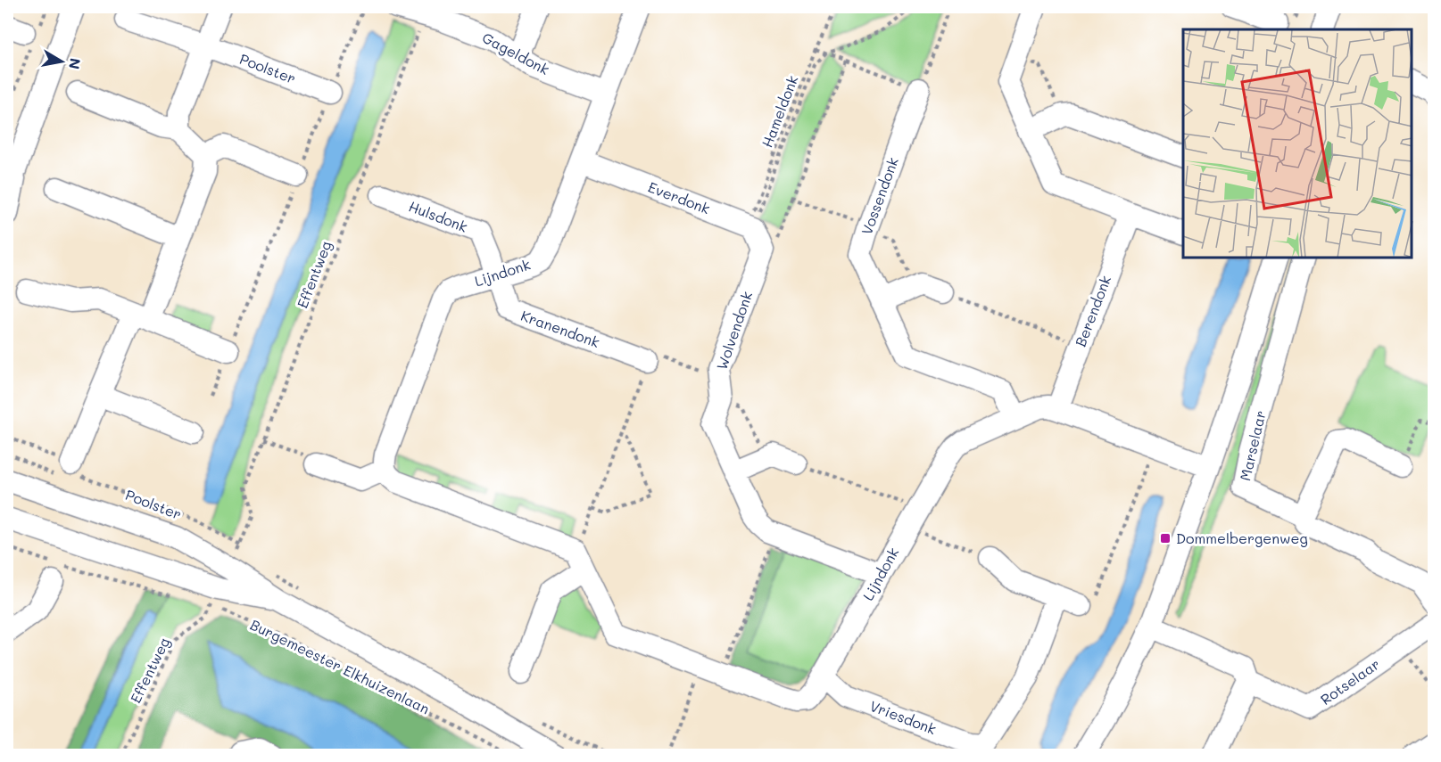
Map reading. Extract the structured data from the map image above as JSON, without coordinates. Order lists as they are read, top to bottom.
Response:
{
  "streets": {
    "street": [
      "Gageldonk",
      "Poolster",
      "Vossendonk",
      "Everdonk",
      "Hulsdonk",
      "Lijndonk",
      "Berendonk",
      "Kranendonk",
      "Wolvendonk",
      "Marselaar",
      "Burgemeester Elkhuizenlaan",
      "Rotselaar",
      "Vriesdonk"
    ],
    "path": ["Hameldonk", "Effentweg"]
  },
  "crossings": [
    ["Gageldonk", "Lijndonk"],
    ["Gageldonk", "Effentweg"],
    ["Poolster", "Effentweg"],
    ["Hameldonk", "Everdonk"],
    ["Vossendonk", "Lijndonk"],
    ["Everdonk", "Lijndonk"],
    ["Hulsdonk", "Lijndonk"],
    ["Hulsdonk", "Kranendonk"],
    ["Lijndonk", "Berendonk"],
    ["Lijndonk", "Kranendonk"],
    ["Lijndonk", "Wolvendonk"],
    ["Lijndonk", "Vriesdonk"]
  ],
  "places": {
    "transit": ["Dommelbergenweg"]
  },
  "north": "right"
}
